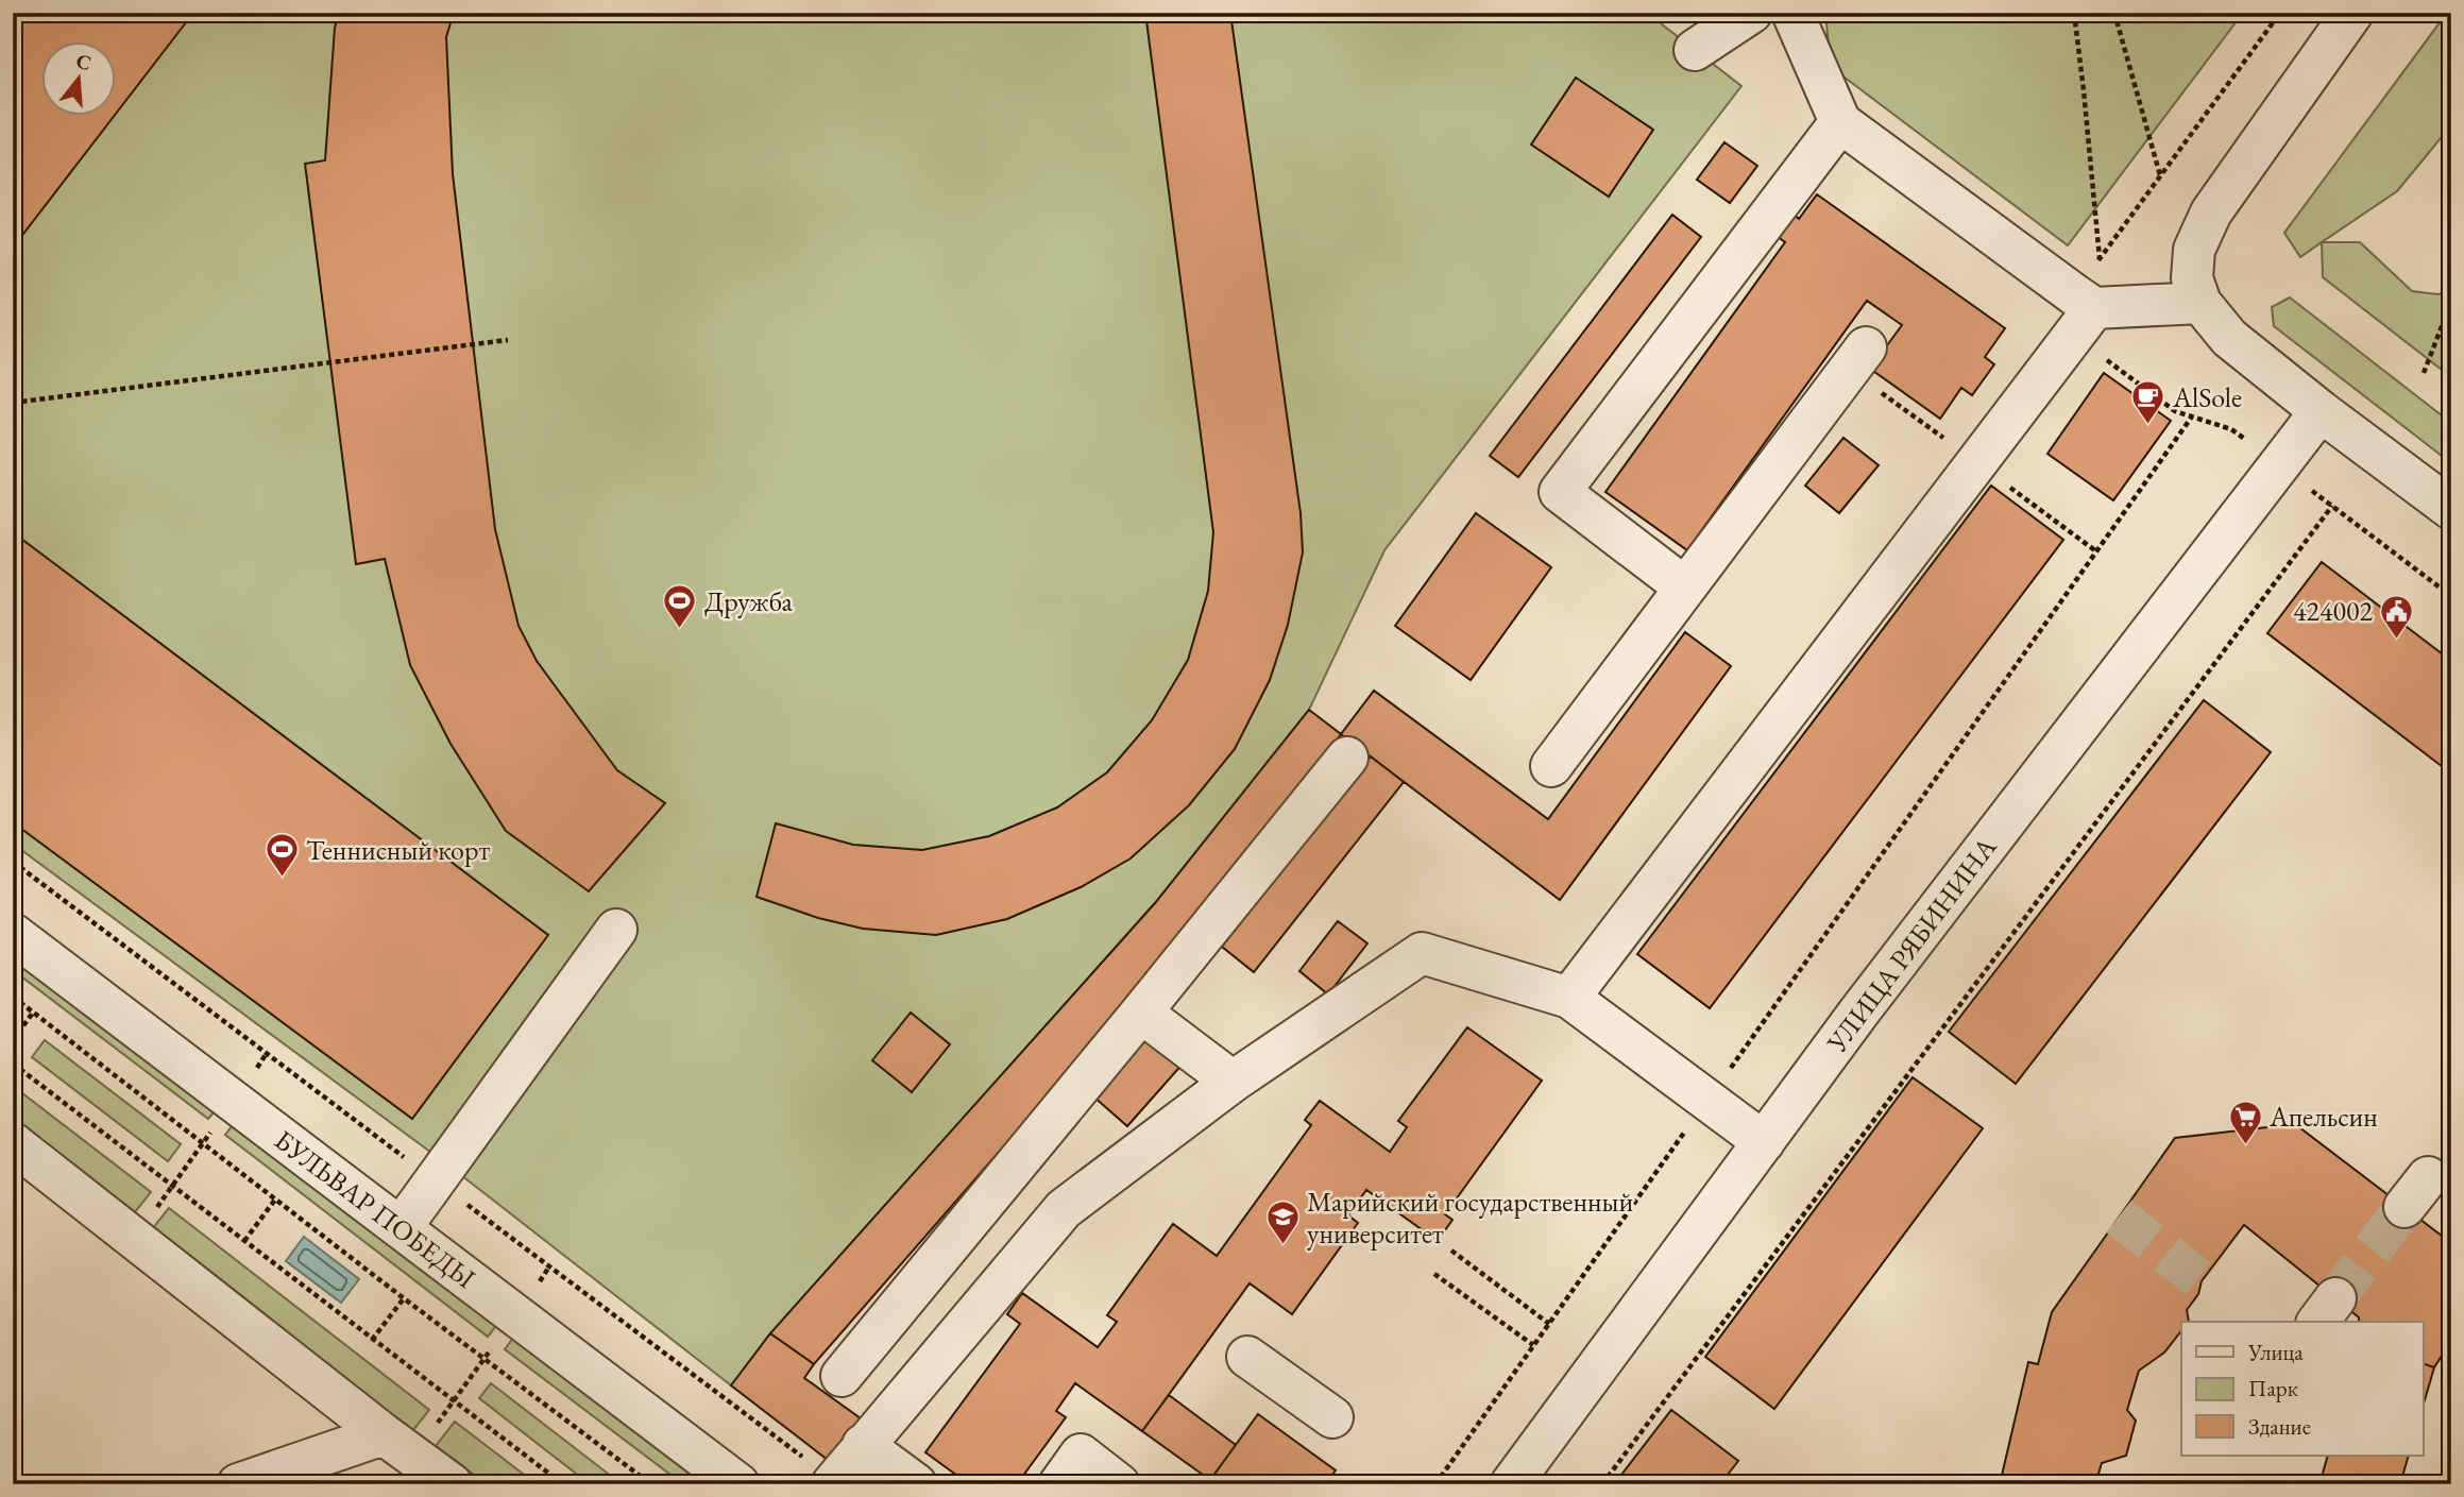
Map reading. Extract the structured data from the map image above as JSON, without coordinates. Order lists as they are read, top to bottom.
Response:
{
  "streets": {
    "street": ["УЛИЦА РЯБИНИНА", "БУЛЬВАР ПОБЕДЫ"]
  },
  "places": {
    "cafe": ["AlSole"],
    "sports": ["Дружба", "Теннисный корт"],
    "public building": ["424002"],
    "supermarket": ["Апельсин"],
    "school or university": ["Марийский государственный университет"]
  },
  "legend": ["Улица", "Парк", "Здание"],
  "north": "top"
}
